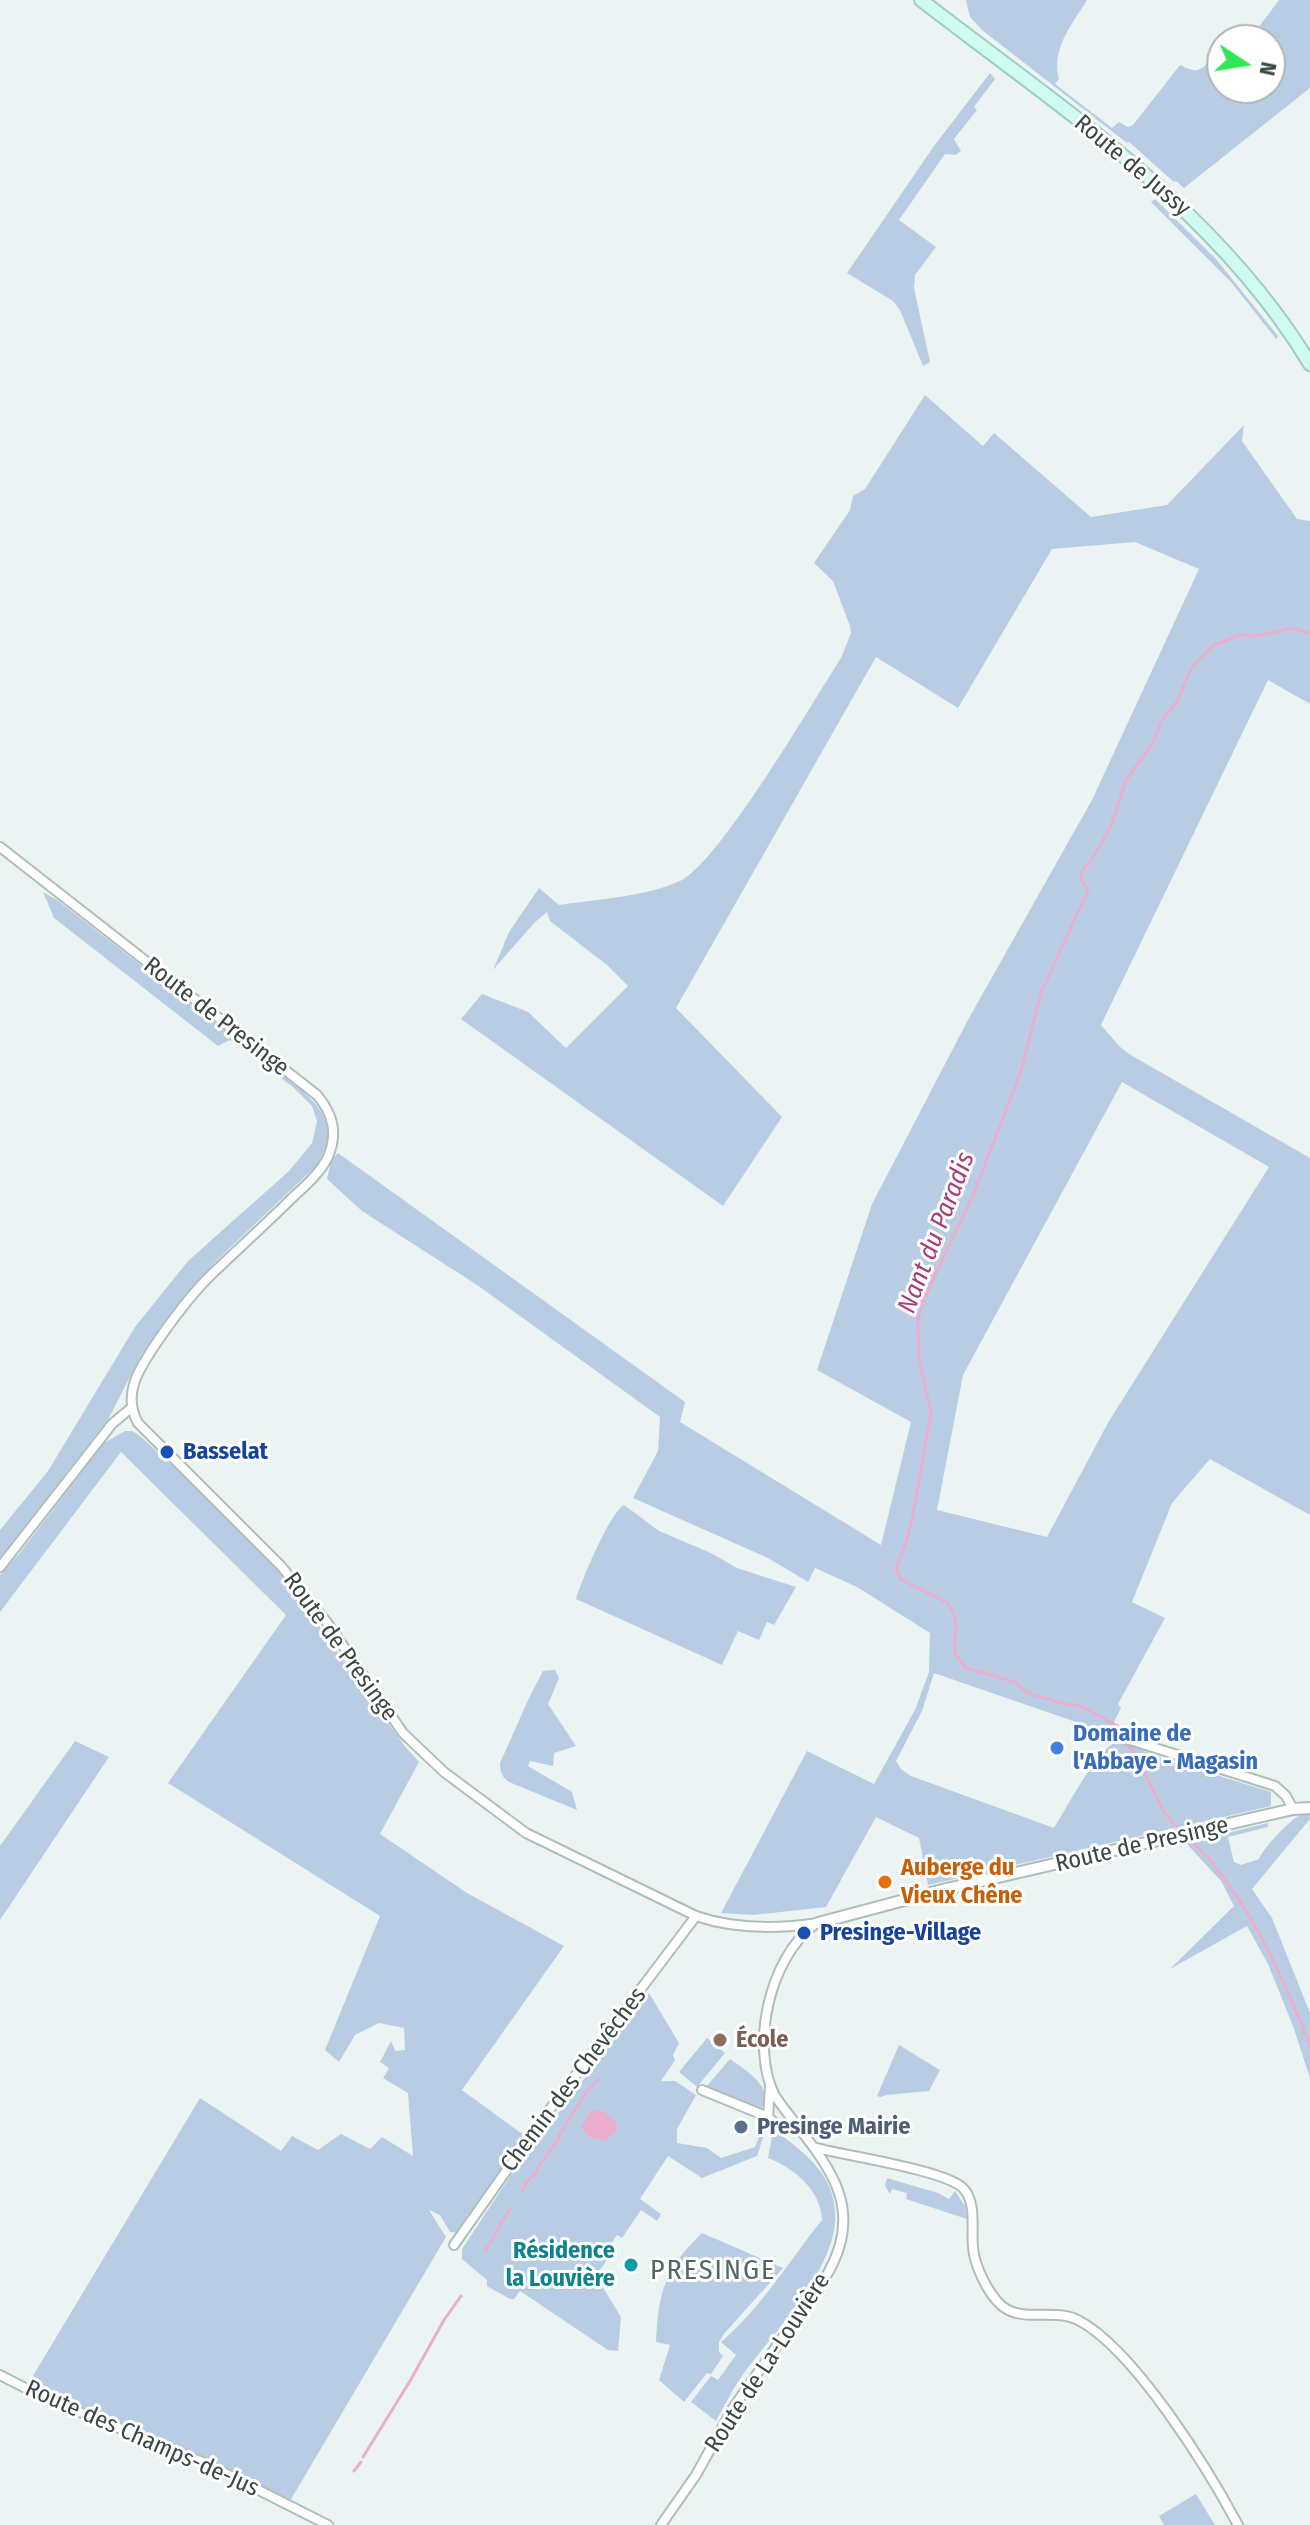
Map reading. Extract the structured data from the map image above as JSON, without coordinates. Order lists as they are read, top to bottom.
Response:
{
  "streets": {
    "main road": ["Route de Jussy"],
    "street": [
      "Route de Presinge",
      "Chemin des Chevêches",
      "Route de La-Louvière",
      "Route des Champs-de-Jus"
    ]
  },
  "crossings": [
    ["Route de Presinge", "Chemin des Chevêches"],
    ["Route de Presinge", "Route de La-Louvière"]
  ],
  "districts": ["PRESINGE"],
  "water": ["Nant du Paradis"],
  "places": [
    "Basselat",
    "Domaine de l'Abbaye - Magasin",
    "Auberge du Vieux Chêne",
    "Presinge-Village",
    "École",
    "Presinge Mairie",
    "Résidence la Louvière"
  ],
  "north": "right"
}
